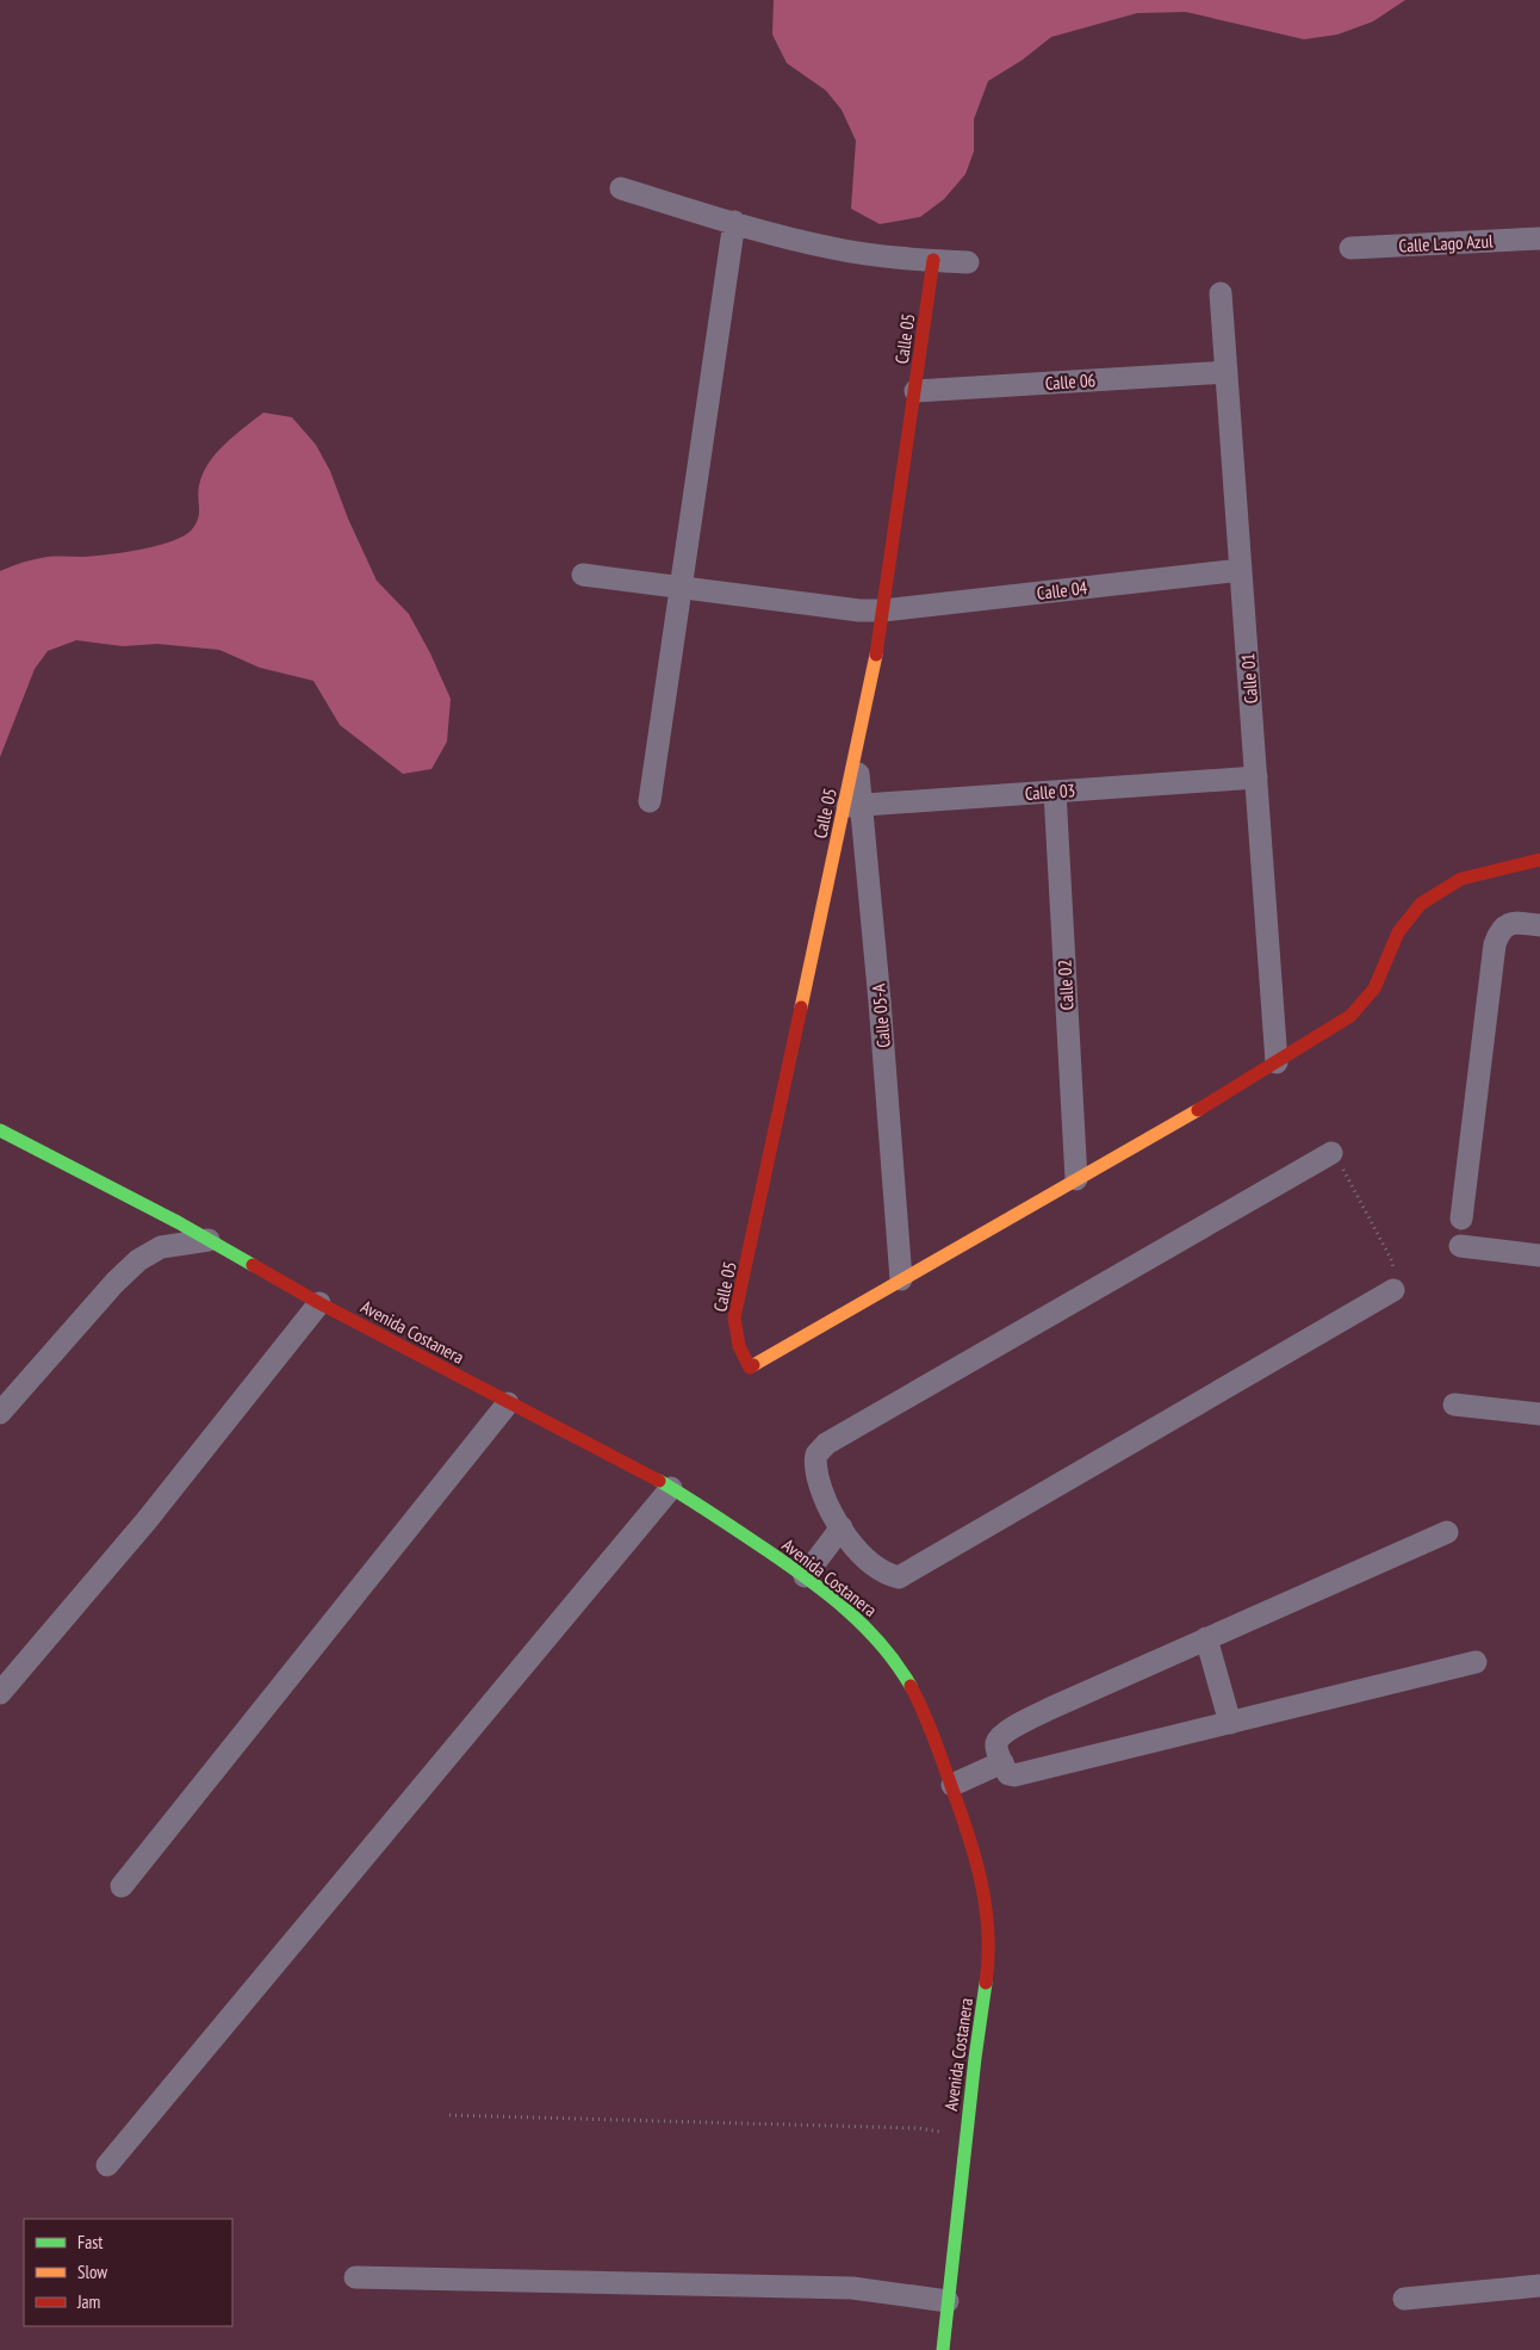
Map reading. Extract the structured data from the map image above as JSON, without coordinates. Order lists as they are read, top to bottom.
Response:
{
  "streets": {
    "street": [
      "Calle Lago Azul",
      "Calle 05",
      "Calle 06",
      "Calle 04",
      "Calle 01",
      "Calle 03",
      "Calle 02",
      "Calle 05-A",
      "Avenida Costanera"
    ]
  },
  "crossings": [
    ["Calle 05", "Calle 06"],
    ["Calle 05", "Calle 04"],
    ["Calle 05", "Calle 03"],
    ["Calle 05", "Calle 05-A"],
    ["Calle 06", "Calle 01"],
    ["Calle 04", "Calle 01"],
    ["Calle 01", "Calle 03"],
    ["Calle 03", "Calle 02"],
    ["Calle 03", "Calle 05-A"]
  ],
  "legend": ["Fast", "Slow", "Jam"]
}
